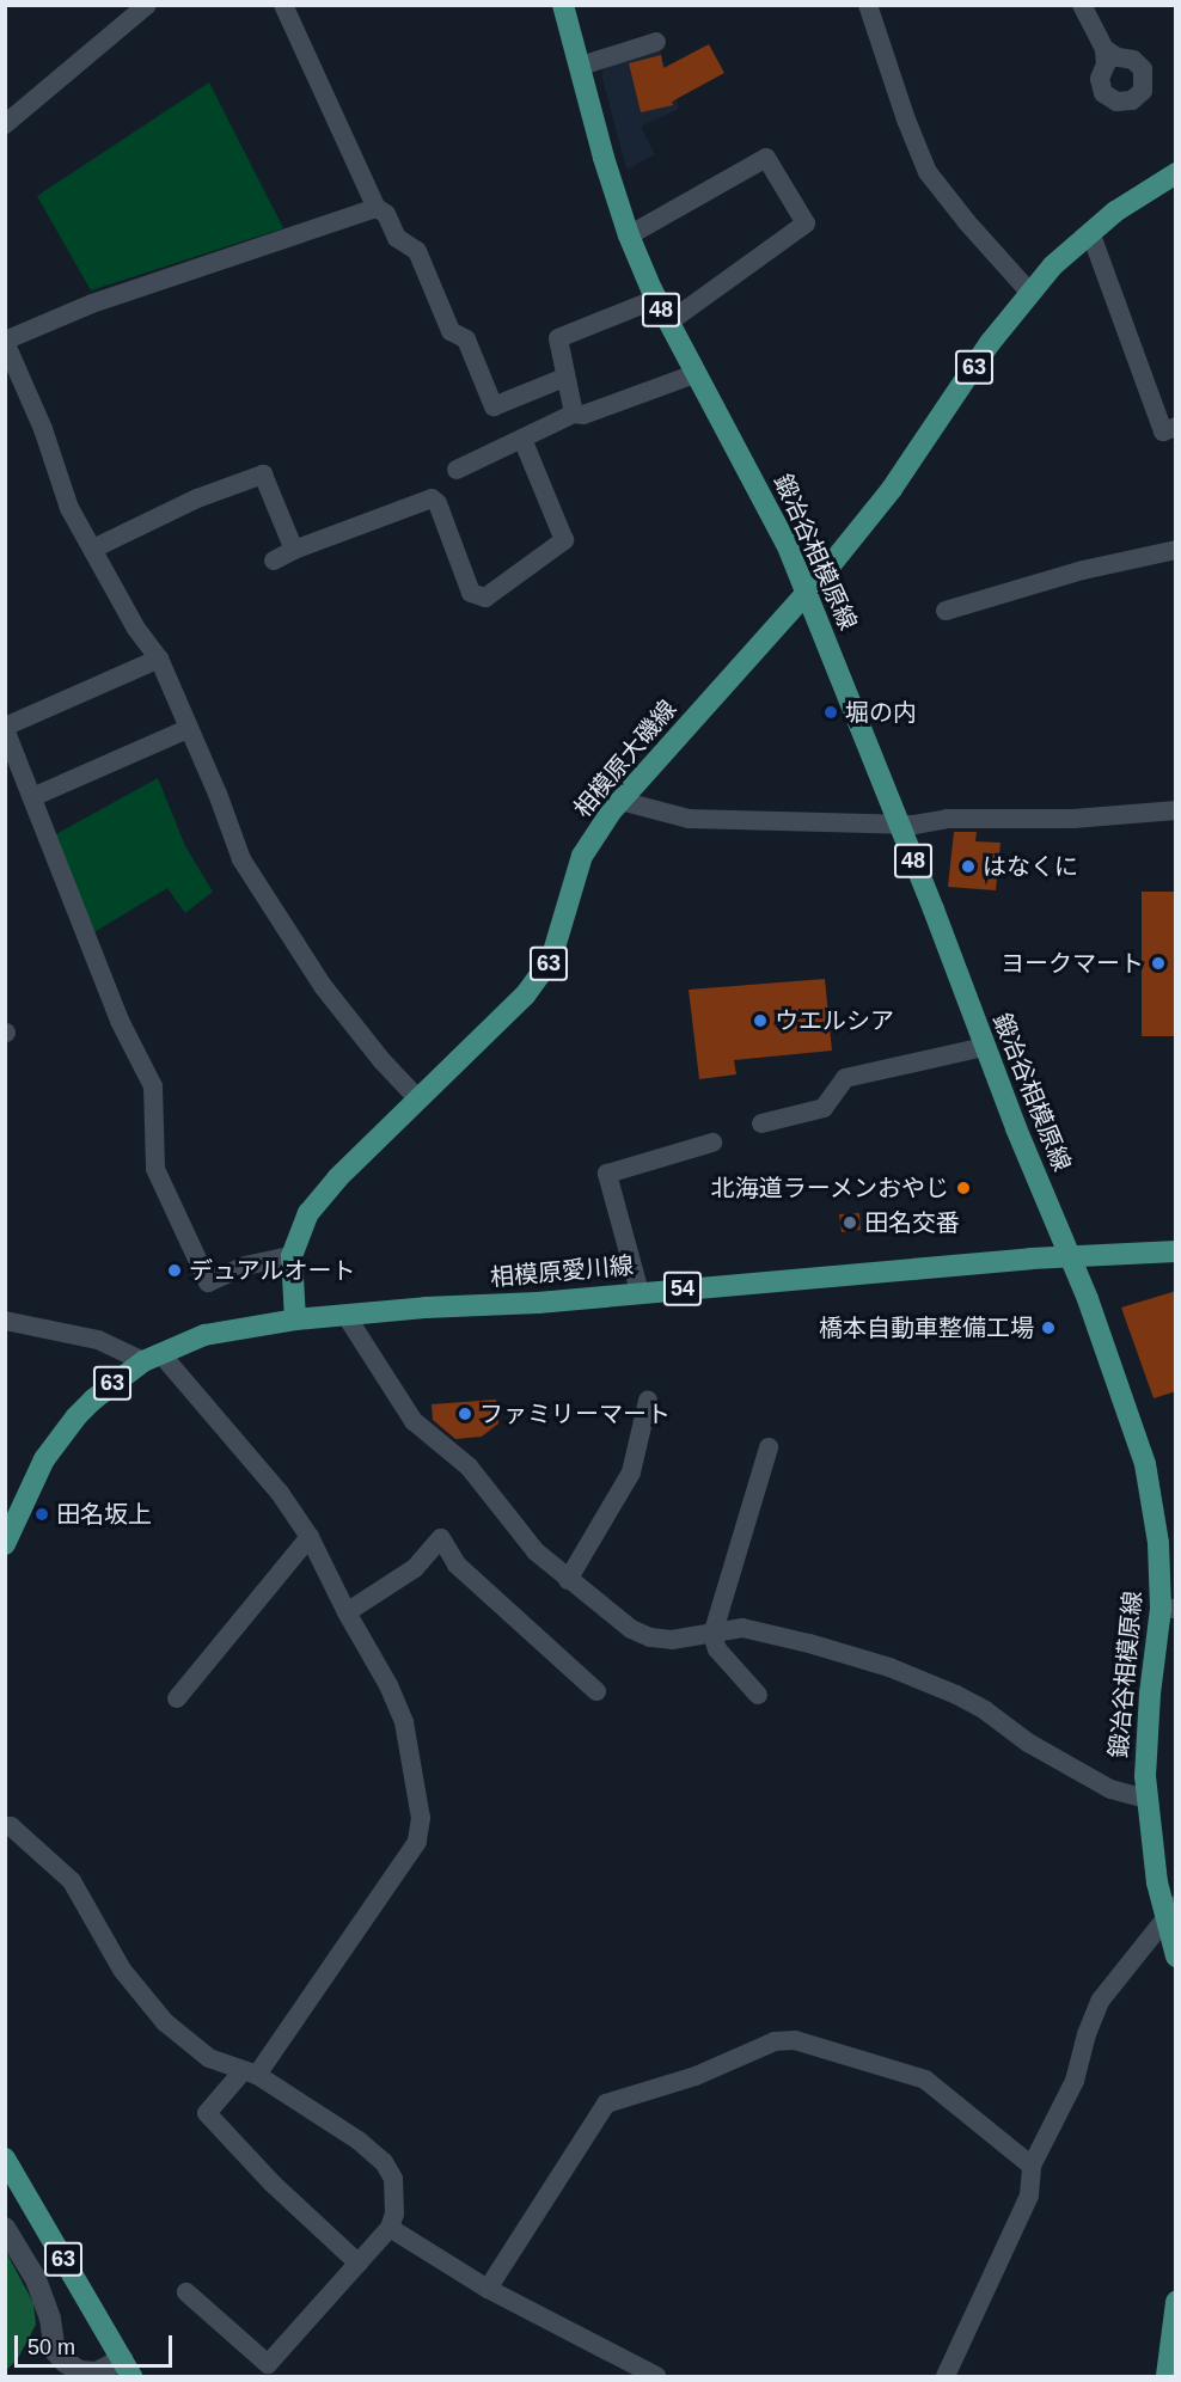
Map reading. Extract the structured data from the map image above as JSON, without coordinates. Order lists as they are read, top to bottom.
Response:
{
  "streets": {
    "main road": [
      "48",
      "63",
      "鍛冶谷相模原線",
      "相模原大磯線",
      "相模原愛川線",
      "54"
    ]
  },
  "crossings": [
    ["63", "相模原大磯線"],
    ["63", "相模原愛川線"],
    ["鍛冶谷相模原線", "相模原大磯線"],
    ["鍛冶谷相模原線", "相模原愛川線"],
    ["相模原大磯線", "相模原愛川線"]
  ],
  "places": [
    "堀の内",
    "はなくに",
    "ヨークマート",
    "ウエルシア",
    "北海道ラーメンおやじ",
    "田名交番",
    "デュアルオート",
    "橋本自動車整備工場",
    "ファミリーマート",
    "田名坂上"
  ],
  "scale_bar": "50 m"
}
